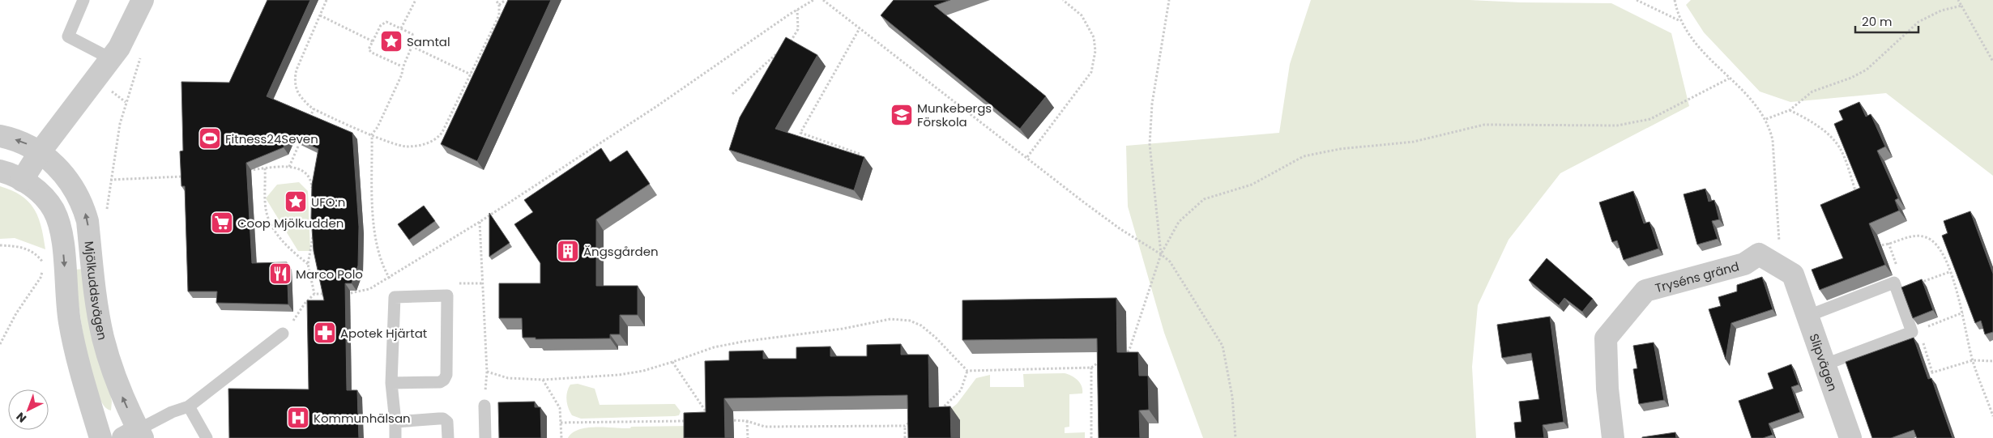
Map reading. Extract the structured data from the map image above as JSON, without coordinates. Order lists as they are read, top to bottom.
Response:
{
  "streets": {
    "street": ["Tryséns gränd", "Mjölkuddsvägen", "Slipvägen"]
  },
  "crossings": [
    ["Tryséns gränd", "Slipvägen"]
  ],
  "places": {
    "place": ["Samtal", "UFO:n"],
    "school or university": ["Munkebergs Förskola"],
    "sports": ["Fitness24Seven"],
    "supermarket": ["Coop Mjölkudden"],
    "building": ["Ängsgården"],
    "restaurant": ["Marco Polo"],
    "pharmacy": ["Apotek Hjärtat"],
    "hospital": ["Kommunhälsan"]
  },
  "scale_bar": "20 m",
  "north": "bottom left"
}
